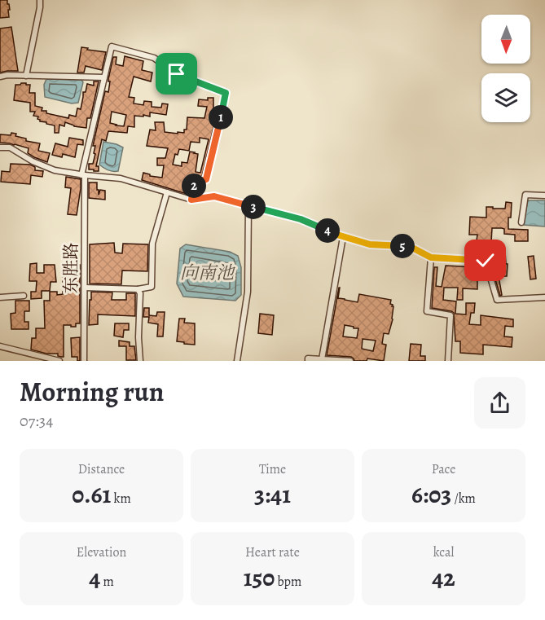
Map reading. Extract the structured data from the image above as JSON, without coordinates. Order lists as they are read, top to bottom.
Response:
{
  "streets": {
    "street": ["东胜路"]
  },
  "water": ["向南池"],
  "north": "bottom",
  "page": {
    "pins": [
      "1",
      "2",
      "3",
      "4",
      "5"
    ],
    "heading": ["Morning run", "07:34"],
    "stats": [
      ["Distance", "0.61 km"],
      ["Time", "3:41"],
      ["Pace", "6:03 /km"],
      ["Elevation", "4 m"],
      ["Heart rate", "150 bpm"],
      ["kcal", "42"]
    ]
  }
}
